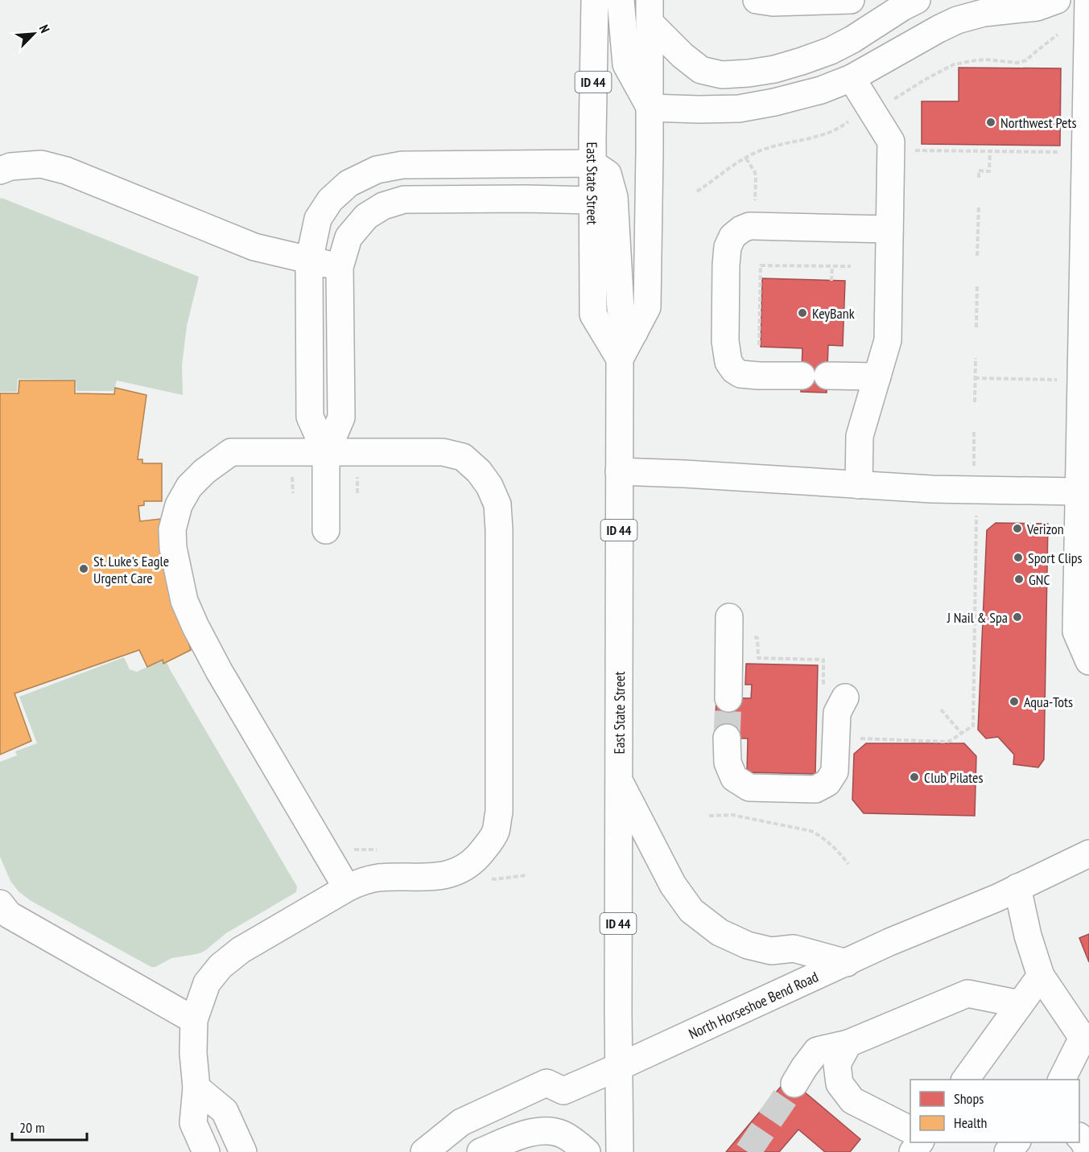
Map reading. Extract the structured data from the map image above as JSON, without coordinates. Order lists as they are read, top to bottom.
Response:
{
  "streets": {
    "main road": ["ID 44", "East State Street", "North Horseshoe Bend Road"]
  },
  "crossings": [
    ["ID 44", "East State Street"],
    ["ID 44", "North Horseshoe Bend Road"],
    ["East State Street", "North Horseshoe Bend Road"]
  ],
  "places": [
    "Northwest Pets",
    "KeyBank",
    "Verizon",
    "Sport Clips",
    "St. Luke's Eagle Urgent Care",
    "GNC",
    "J Nail & Spa",
    "Aqua-Tots",
    "Club Pilates"
  ],
  "legend": ["Shops", "Health"],
  "scale_bar": "20 m",
  "north": "top right"
}
